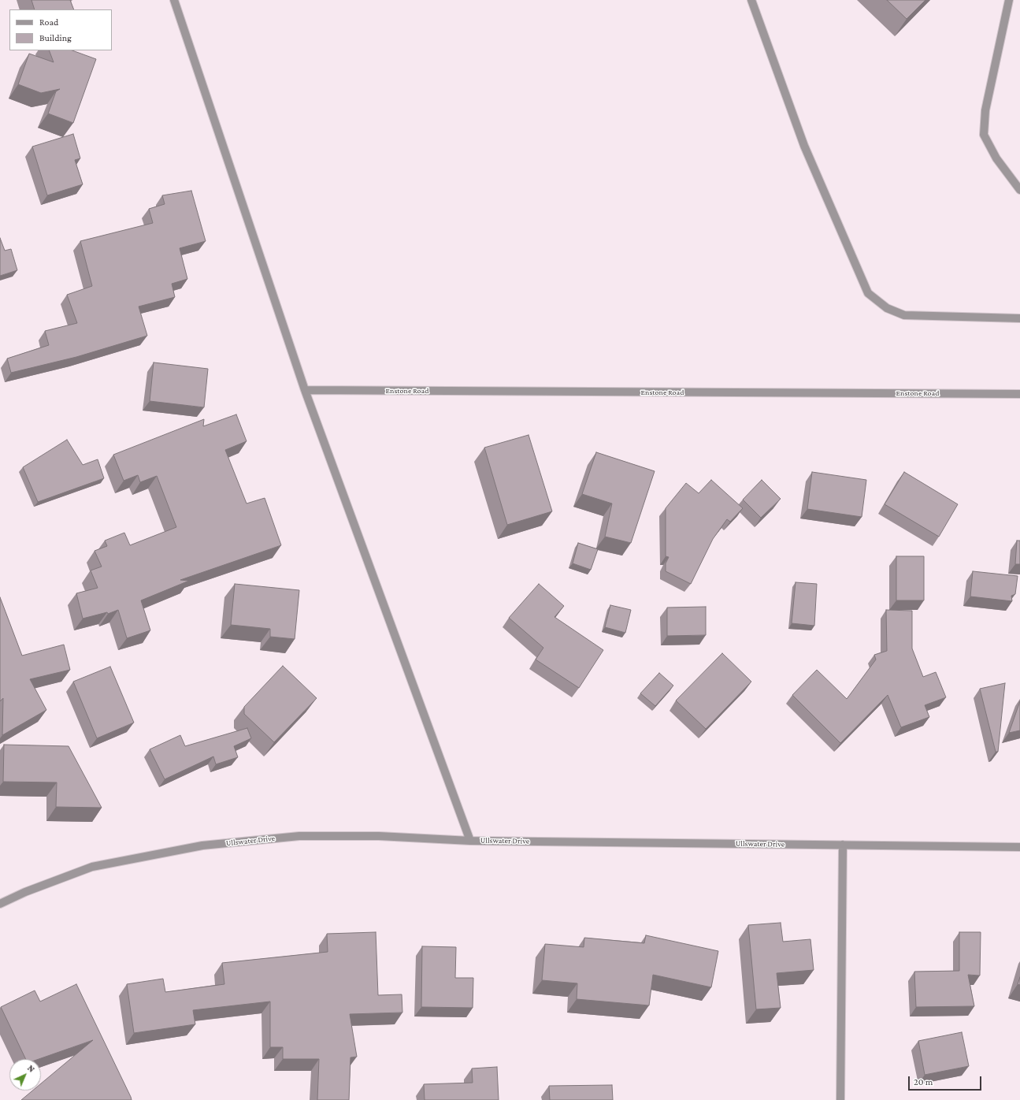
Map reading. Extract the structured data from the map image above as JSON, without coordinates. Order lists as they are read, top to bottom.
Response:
{
  "streets": {
    "street": ["Enstone Road", "Ullswater Drive"]
  },
  "legend": ["Road", "Building"],
  "scale_bar": "20 m",
  "north": "top right"
}
